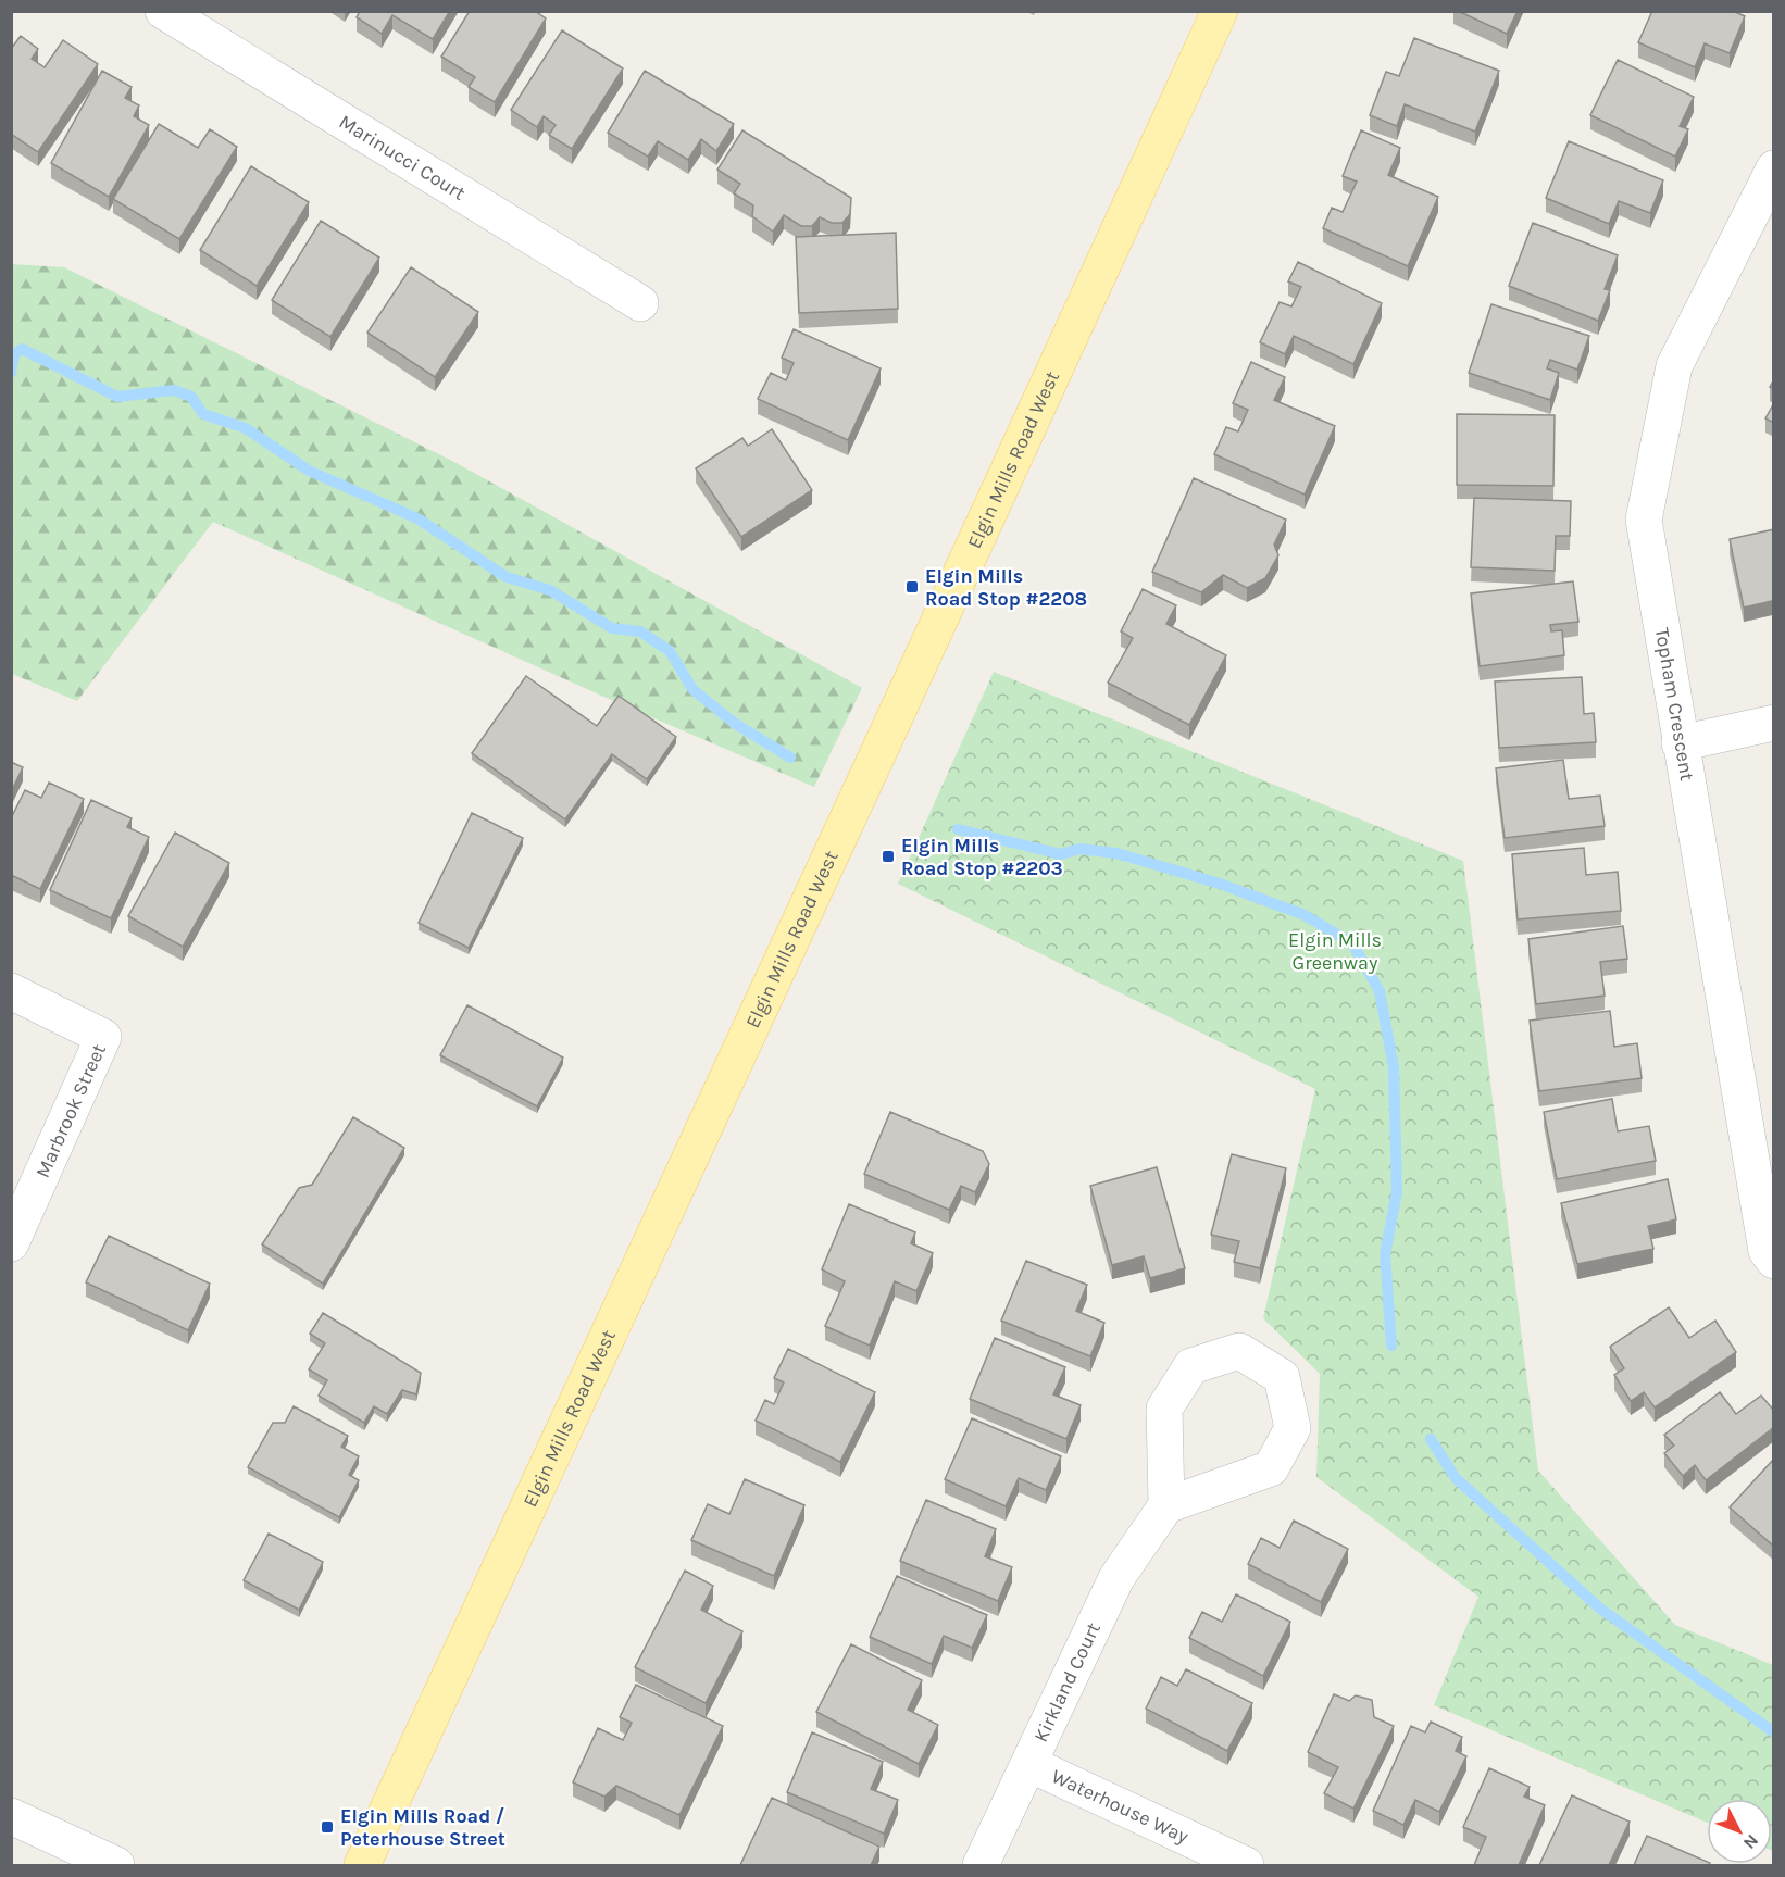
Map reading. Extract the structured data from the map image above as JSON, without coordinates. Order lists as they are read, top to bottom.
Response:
{
  "streets": {
    "main road": ["Elgin Mills Road West"],
    "street": [
      "Marinucci Court",
      "Topham Crescent",
      "Marbrook Street",
      "Kirkland Court",
      "Waterhouse Way"
    ]
  },
  "crossings": [
    ["Kirkland Court", "Waterhouse Way"]
  ],
  "parks": ["Elgin Mills Greenway"],
  "places": {
    "transit": ["Elgin Mills Road Stop #2208", "Elgin Mills Road Stop #2203", "Elgin Mills Road / Peterhouse Street"]
  },
  "north": "bottom right"
}
